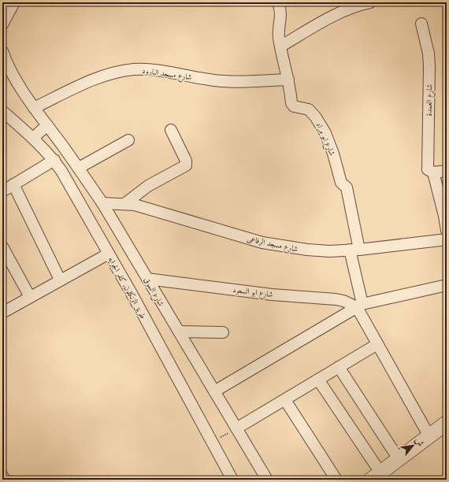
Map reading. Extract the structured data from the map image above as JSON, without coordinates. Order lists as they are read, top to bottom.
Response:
{
  "streets": {
    "street": [
      "شارع مسجد البارود",
      "شارع العمدة",
      "شارع ابو مراد",
      "شارع مسجد الرفاعى",
      "طريق الزنكلون, كفر الجرايه",
      "شارع السوق",
      "شارع ابو السعود"
    ]
  },
  "crossings": [
    ["شارع مسجد البارود", "شارع ابو مراد"],
    ["شارع مسجد البارود", "شارع السوق"],
    ["شارع ابو مراد", "شارع مسجد الرفاعى"],
    ["شارع مسجد الرفاعى", "شارع السوق"],
    ["شارع السوق", "شارع ابو السعود"]
  ],
  "north": "top right"
}
